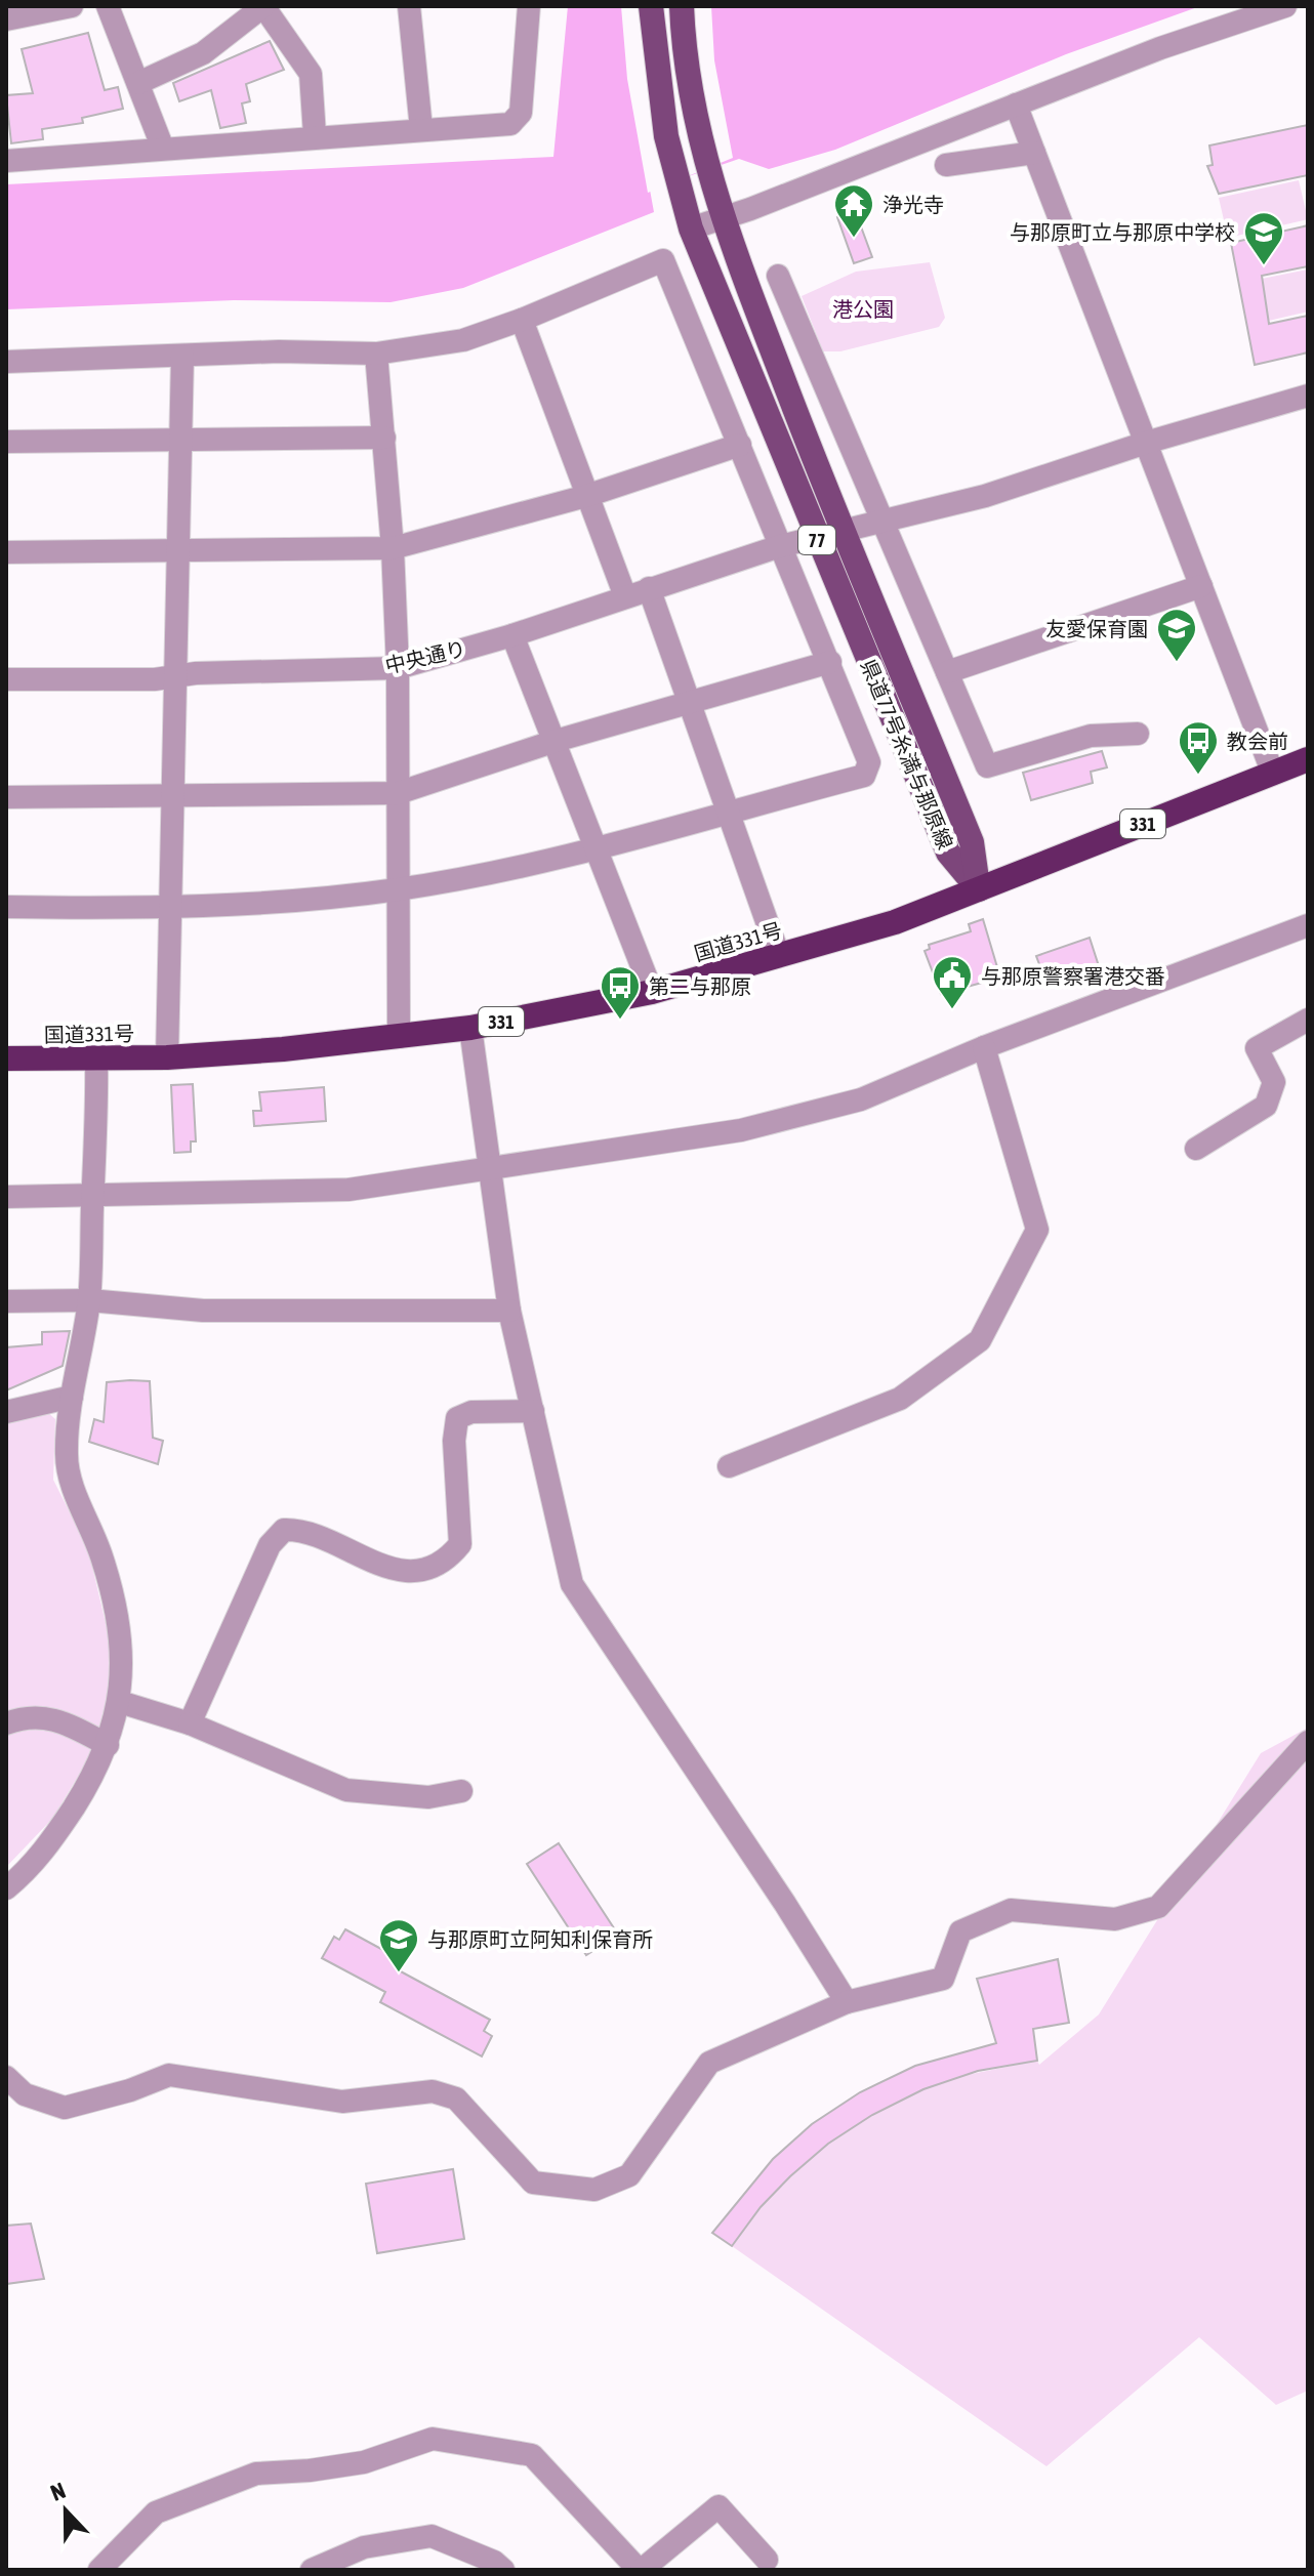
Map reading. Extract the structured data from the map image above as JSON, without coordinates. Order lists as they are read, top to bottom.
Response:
{
  "streets": {
    "highway": ["331", "国道331号"],
    "main road": ["77", "県道77号糸満与那原線"],
    "street": ["中央通り"]
  },
  "crossings": [
    ["中央通り", "県道77号糸満与那原線"],
    ["県道77号糸満与那原線", "国道331号"]
  ],
  "parks": ["港公園"],
  "places": {
    "temple": ["浄光寺"],
    "school or university": ["与那原町立与那原中学校", "友愛保育園", "与那原町立阿知利保育所"],
    "bus stop": ["教会前", "第二与那原"],
    "public building": ["与那原警察署港交番"]
  },
  "north": "top"
}
